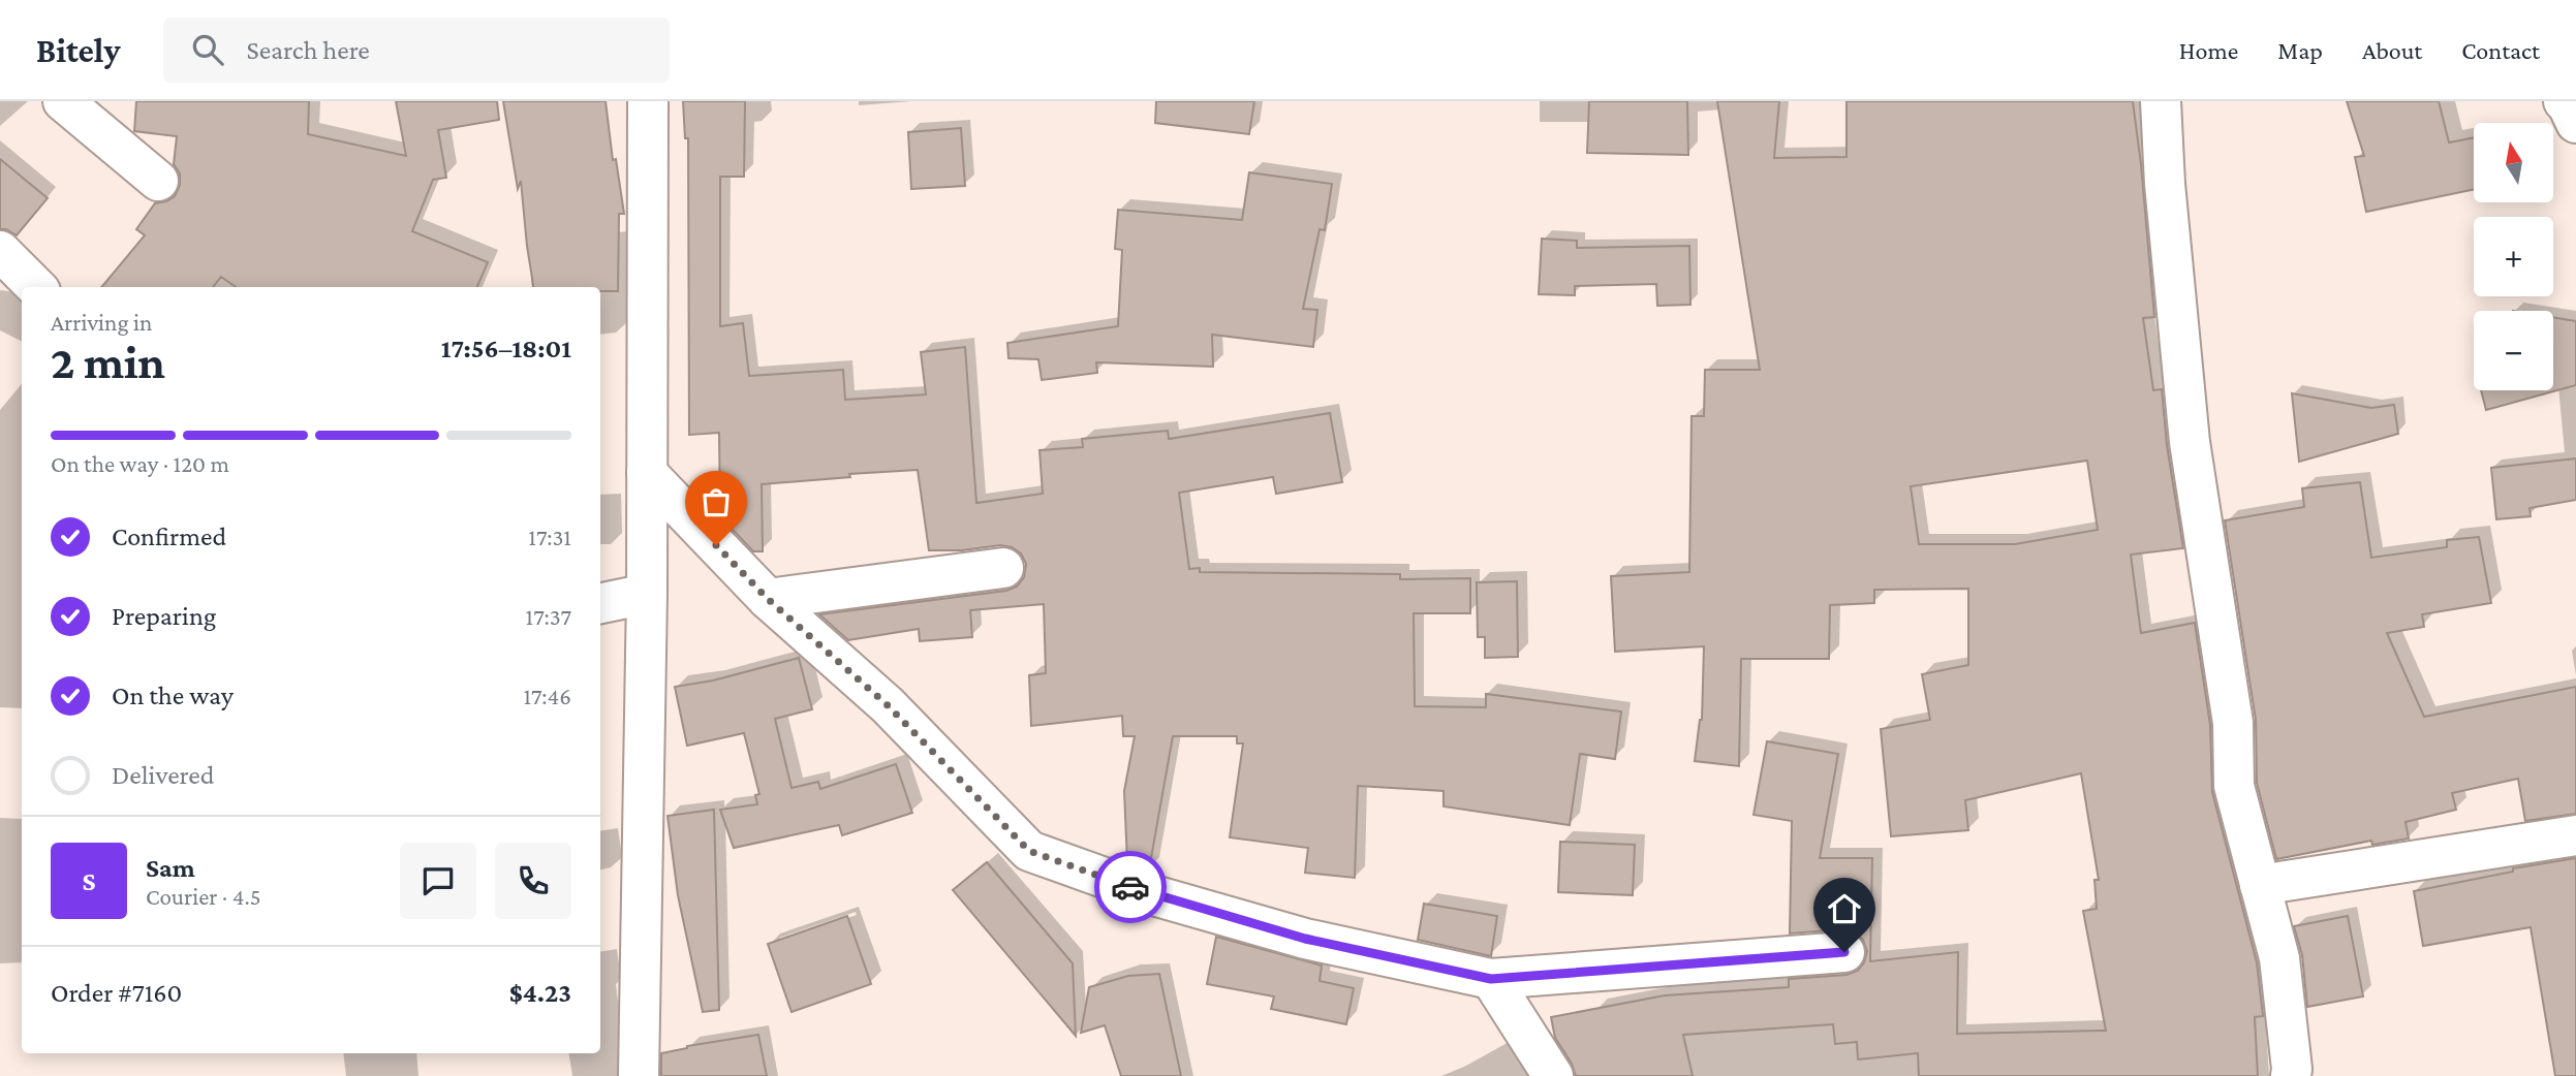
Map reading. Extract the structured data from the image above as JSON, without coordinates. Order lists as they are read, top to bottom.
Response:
{
  "north": "top",
  "page": {
    "header": "Bitely",
    "search": "Search here",
    "nav": [
      "Home",
      "Map",
      "About",
      "Contact"
    ],
    "map_buttons": ["+", "−"],
    "heading": ["2 min", "Arriving in", "17:56–18:01"],
    "panel": [
      "Sam",
      "Courier · 4.5",
      "Order #7160",
      "$4.23"
    ],
    "bar": "On the way · 120 m",
    "list": [
      ["Confirmed", "17:31"],
      ["Preparing", "17:37"],
      ["On the way", "17:46"],
      "Delivered"
    ],
    "round": "S"
  }
}
